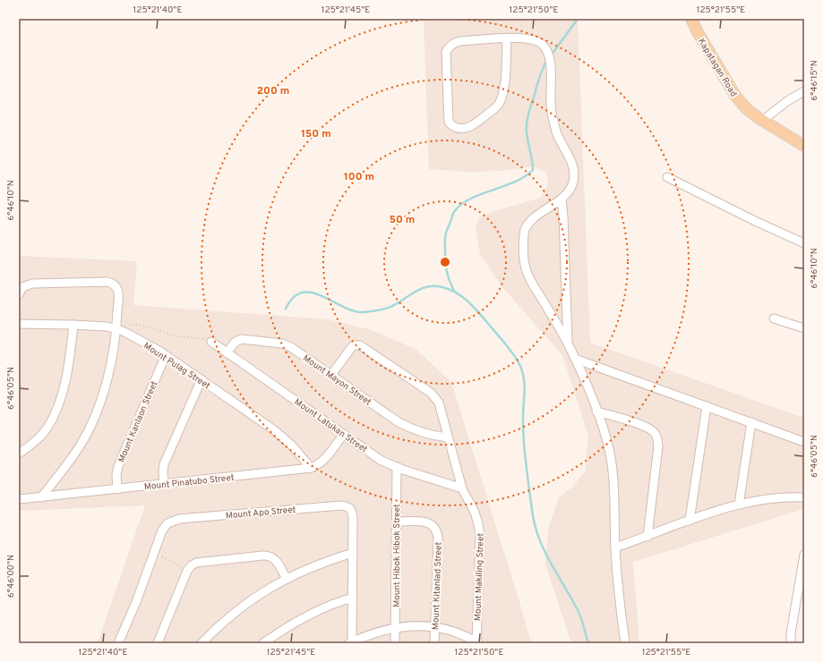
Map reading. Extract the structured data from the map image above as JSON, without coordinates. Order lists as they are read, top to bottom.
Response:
{
  "streets": {
    "main road": ["Kapatagan Road"],
    "street": [
      "Mount Pulag Street",
      "Mount Mayon Street",
      "Mount Kanlaon Street",
      "Mount Latukan Street",
      "Mount Pinatubo Street",
      "Mount Apo Street",
      "Mount Hibok Hibok Street",
      "Mount Makiling Street",
      "Mount Kitanlad Street"
    ]
  },
  "crossings": [
    ["Mount Pulag Street", "Mount Kanlaon Street"],
    ["Mount Pulag Street", "Mount Pinatubo Street"],
    ["Mount Mayon Street", "Mount Latukan Street"],
    ["Mount Mayon Street", "Mount Makiling Street"],
    ["Mount Kanlaon Street", "Mount Pinatubo Street"],
    ["Mount Latukan Street", "Mount Pinatubo Street"],
    ["Mount Latukan Street", "Mount Hibok Hibok Street"],
    ["Mount Latukan Street", "Mount Makiling Street"],
    ["Mount Hibok Hibok Street", "Mount Kitanlad Street"]
  ],
  "coordinates": [
    "125°21'40\"E",
    "125°21'45\"E",
    "125°21'50\"E",
    "125°21'55\"E",
    "6°46'15\"N",
    "6°46'10\"N",
    "6°46'05\"N",
    "6°46'00\"N"
  ],
  "rings": [
    "200 m",
    "150 m",
    "100 m",
    "50 m"
  ]
}
